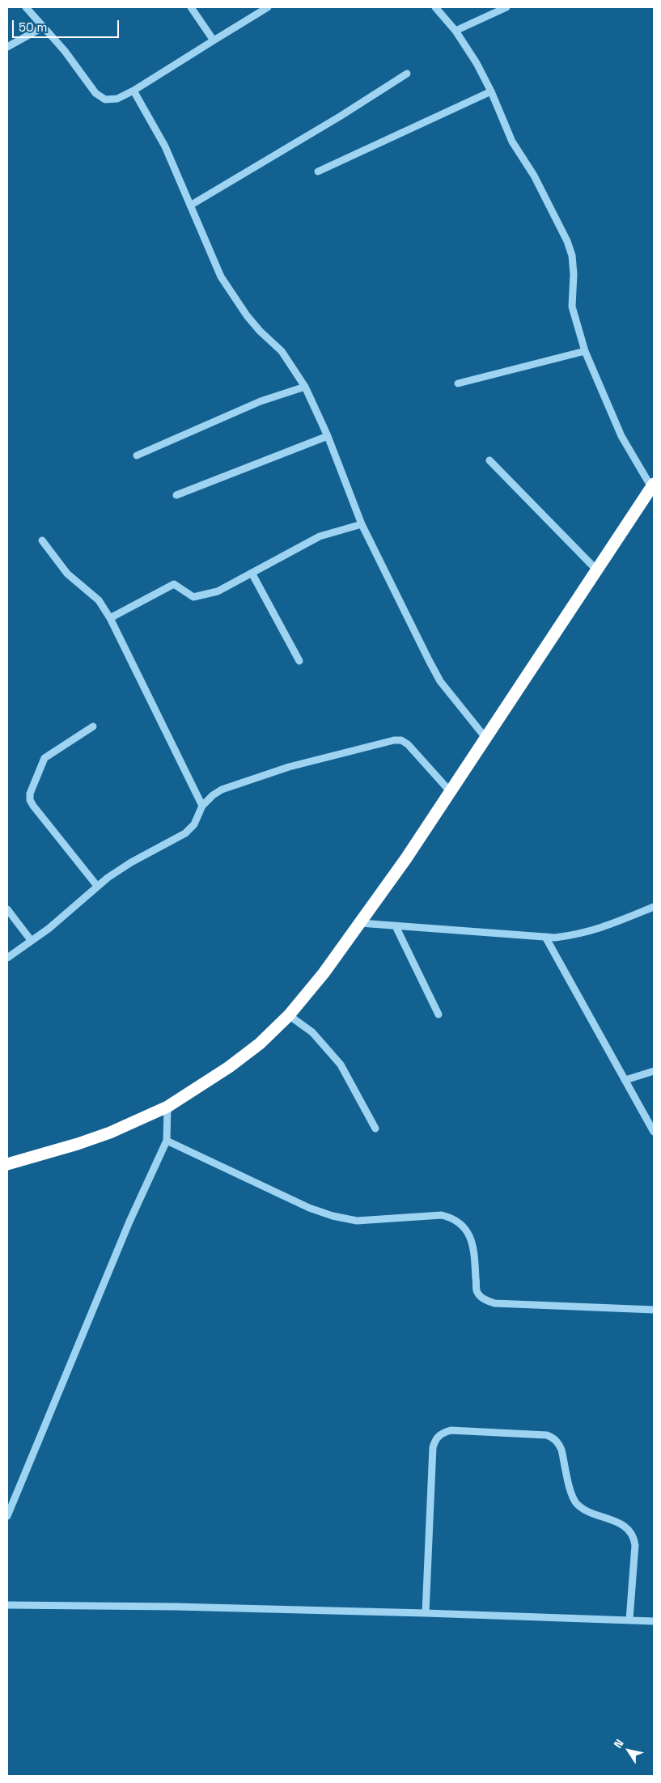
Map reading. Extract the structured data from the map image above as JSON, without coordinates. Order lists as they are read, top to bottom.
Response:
{
  "scale_bar": "50 m",
  "north": "top left"
}
